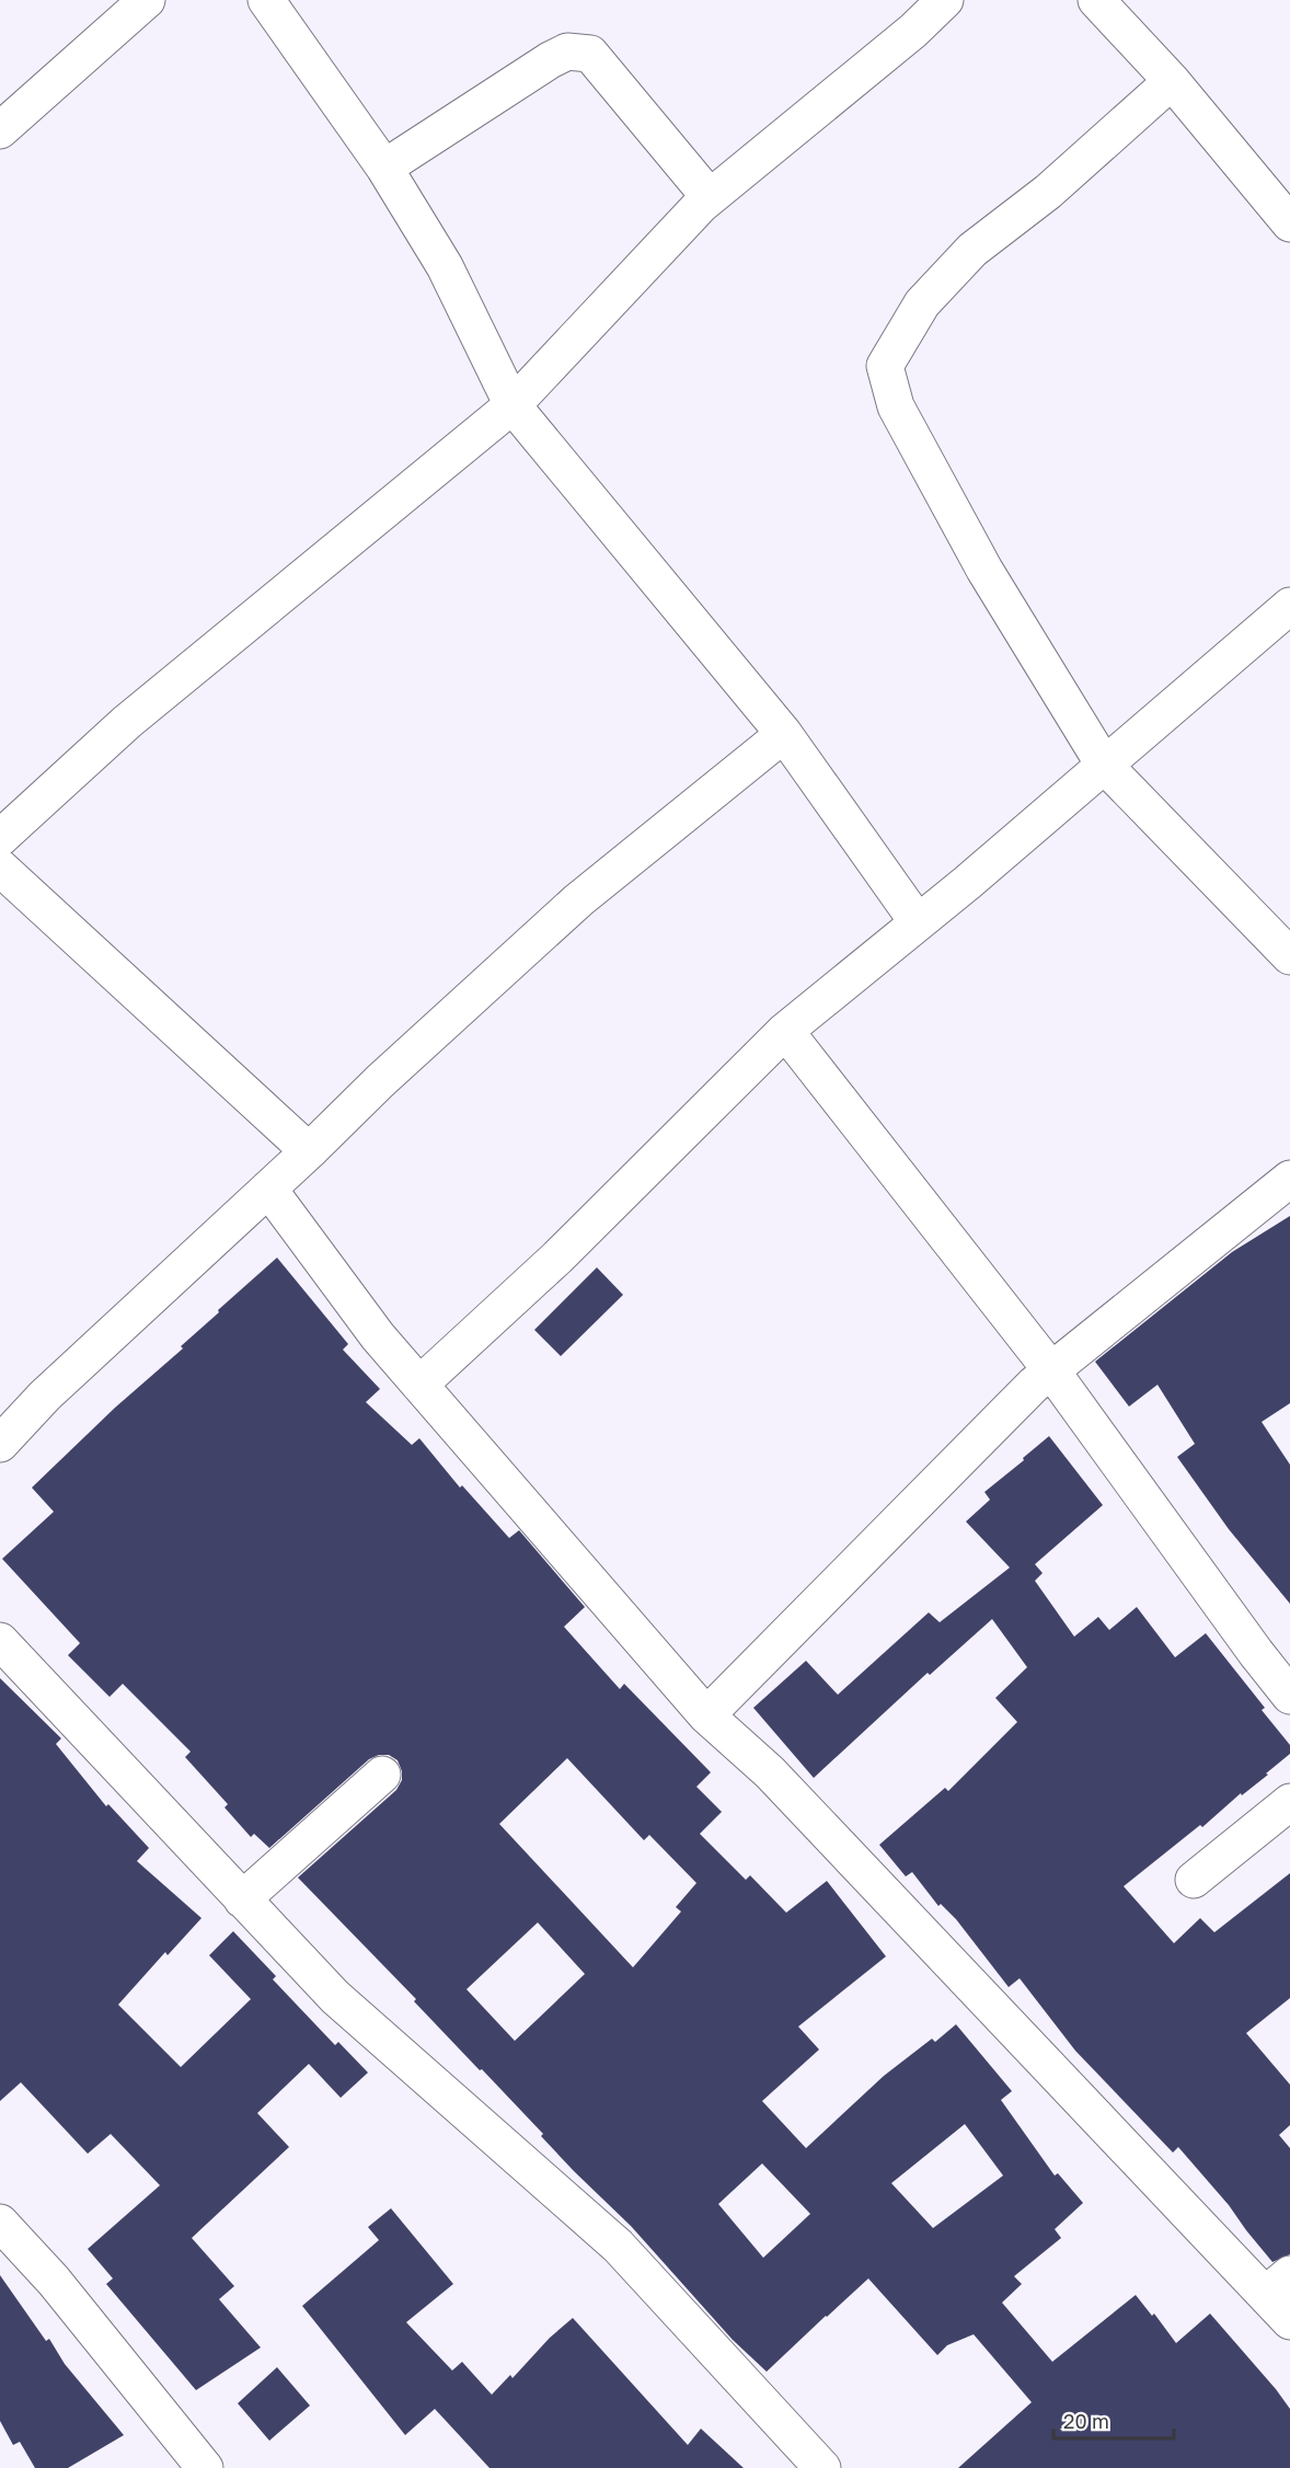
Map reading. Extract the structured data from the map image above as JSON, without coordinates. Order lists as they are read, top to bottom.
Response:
{
  "scale_bar": "20 m"
}
